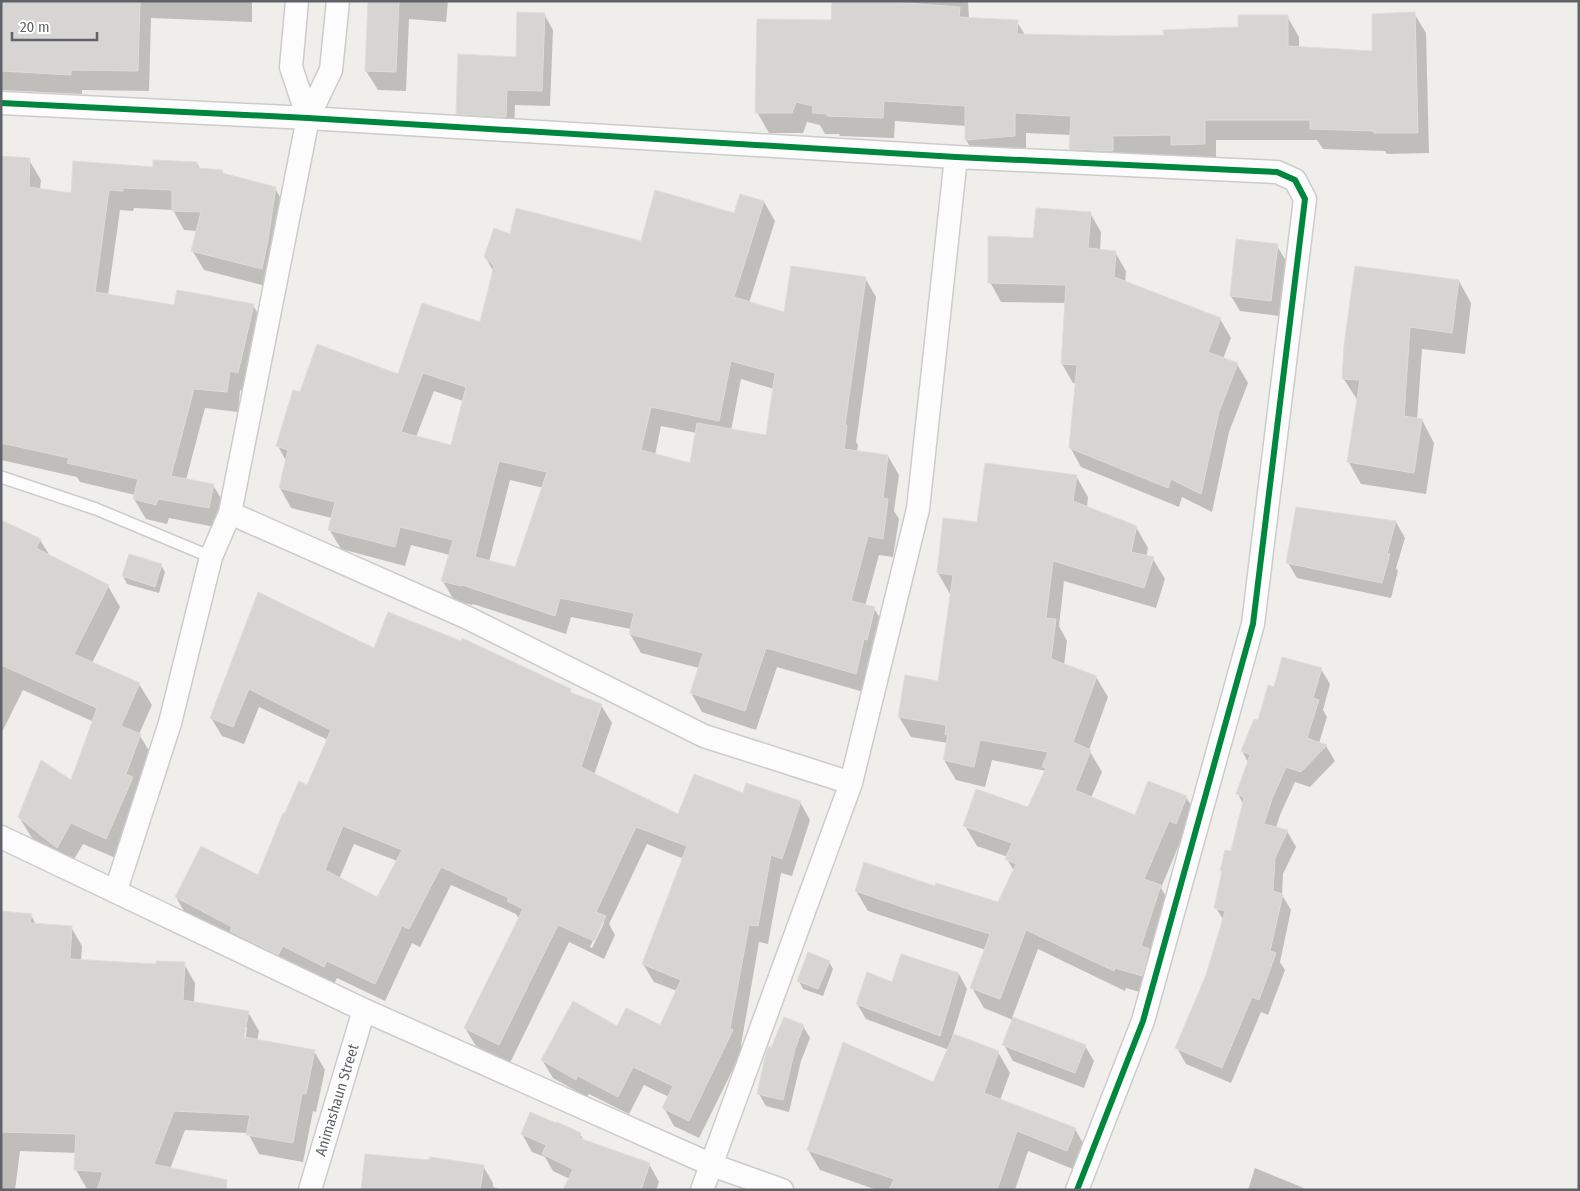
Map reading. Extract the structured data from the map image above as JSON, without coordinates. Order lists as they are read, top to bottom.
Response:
{
  "streets": {
    "street": ["Animashaun Street"]
  },
  "scale_bar": "20 m"
}
